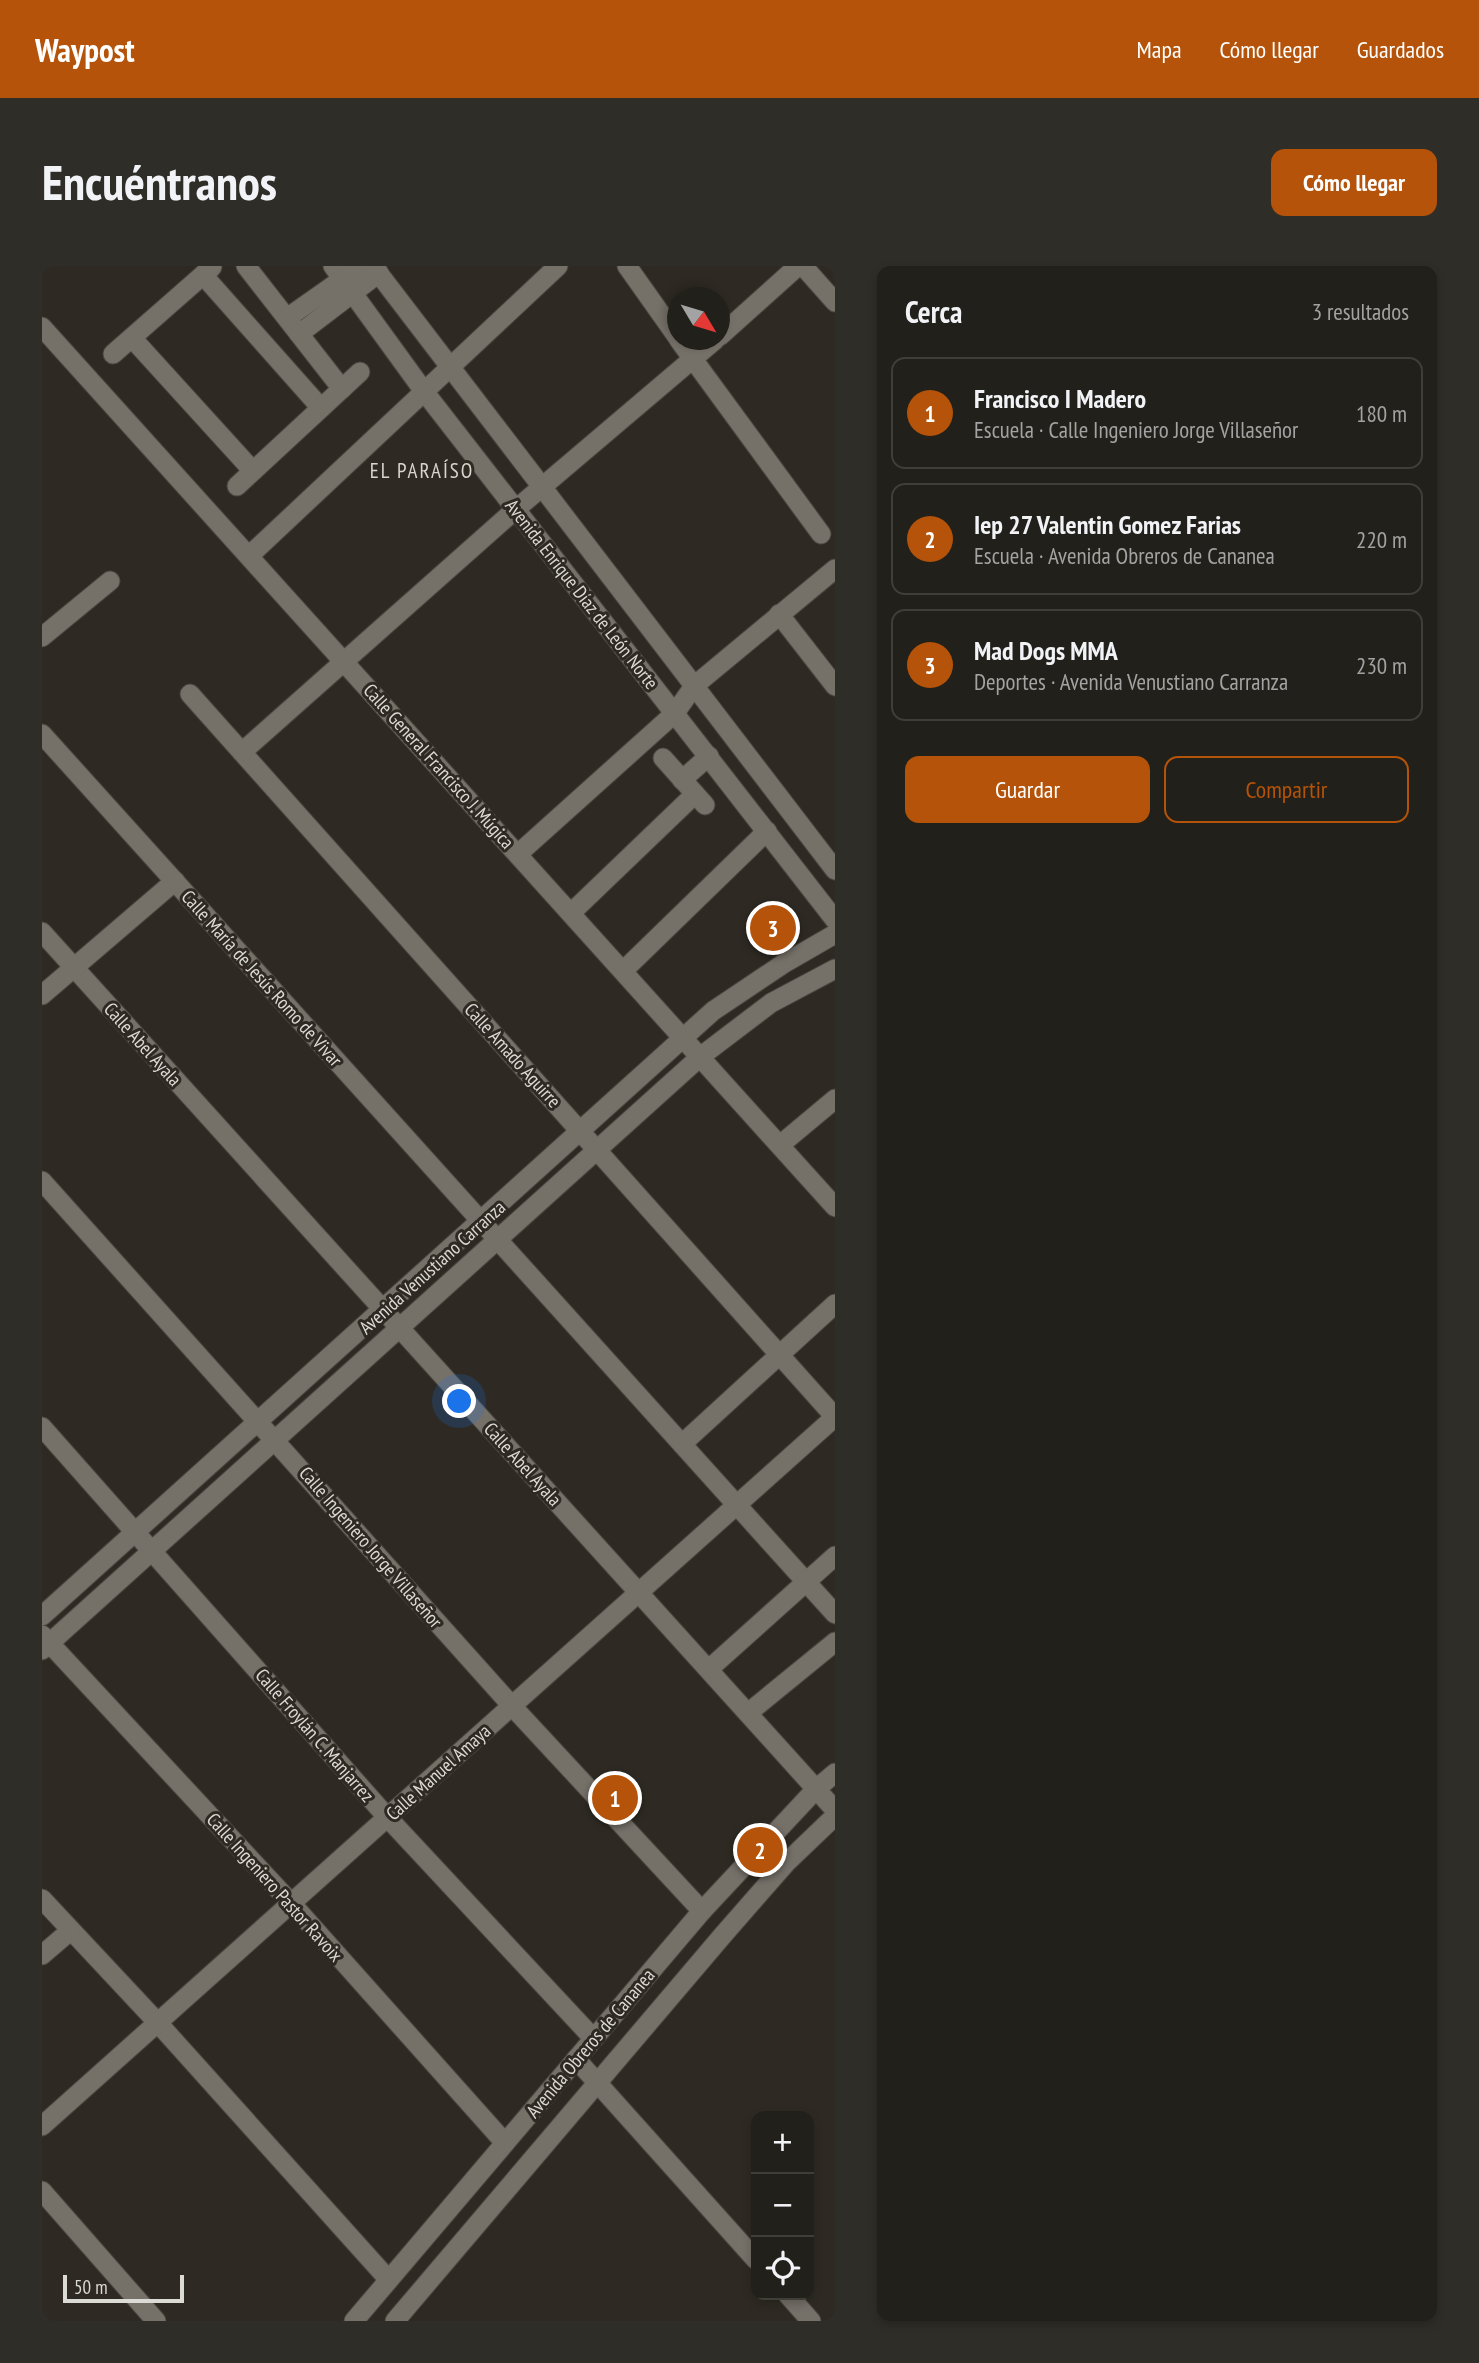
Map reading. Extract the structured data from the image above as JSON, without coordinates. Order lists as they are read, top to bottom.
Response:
{
  "streets": {
    "street": [
      "Avenida Enrique Díaz de León Norte",
      "Calle General Francisco J. Múgica",
      "Calle María de Jesús Romo de Vivar",
      "Calle Abel Ayala",
      "Calle Amado Aguirre",
      "Avenida Venustiano Carranza",
      "Calle Ingeniero Jorge Villaseñor",
      "Calle Froylán C. Manjarrez",
      "Calle Manuel Amaya",
      "Calle Ingeniero Pastor Ravoix",
      "Avenida Obreros de Cananea"
    ]
  },
  "crossings": [
    ["Calle General Francisco J. Múgica", "Avenida Venustiano Carranza"],
    ["Calle María de Jesús Romo de Vivar", "Avenida Venustiano Carranza"],
    ["Calle María de Jesús Romo de Vivar", "Calle Manuel Amaya"],
    ["Calle Abel Ayala", "Avenida Venustiano Carranza"],
    ["Calle Abel Ayala", "Calle Manuel Amaya"],
    ["Calle Abel Ayala", "Avenida Obreros de Cananea"],
    ["Calle Amado Aguirre", "Avenida Venustiano Carranza"],
    ["Calle Amado Aguirre", "Calle Manuel Amaya"],
    ["Avenida Venustiano Carranza", "Calle Ingeniero Jorge Villaseñor"],
    ["Avenida Venustiano Carranza", "Calle Froylán C. Manjarrez"],
    ["Avenida Venustiano Carranza", "Calle Ingeniero Pastor Ravoix"],
    ["Calle Ingeniero Jorge Villaseñor", "Calle Manuel Amaya"],
    ["Calle Ingeniero Jorge Villaseñor", "Avenida Obreros de Cananea"],
    ["Calle Froylán C. Manjarrez", "Calle Manuel Amaya"],
    ["Calle Froylán C. Manjarrez", "Avenida Obreros de Cananea"],
    ["Calle Manuel Amaya", "Calle Ingeniero Pastor Ravoix"],
    ["Calle Ingeniero Pastor Ravoix", "Avenida Obreros de Cananea"]
  ],
  "districts": ["EL PARAÍSO"],
  "scale_bar": "50 m",
  "north": "bottom right",
  "page": {
    "header": "Waypost",
    "nav": ["Mapa", "Cómo llegar", "Guardados"],
    "buttons": [
      "Cómo llegar",
      ["Guardar", "Compartir"]
    ],
    "title": "Encuéntranos",
    "heading": ["Cerca", "3 resultados"],
    "list": [
      {
        "mark": "1",
        "name": "Francisco I Madero",
        "note": "Escuela · Calle Ingeniero Jorge Villaseñor",
        "value": "180 m"
      },
      {
        "mark": "2",
        "name": "Iep 27 Valentin Gomez Farias",
        "note": "Escuela · Avenida Obreros de Cananea",
        "value": "220 m"
      },
      {
        "mark": "3",
        "name": "Mad Dogs MMA",
        "note": "Deportes · Avenida Venustiano Carranza",
        "value": "230 m"
      }
    ],
    "pins": ["3", "1", "2"],
    "map_buttons": ["+", "−"],
    "scale": "50 m"
  }
}
